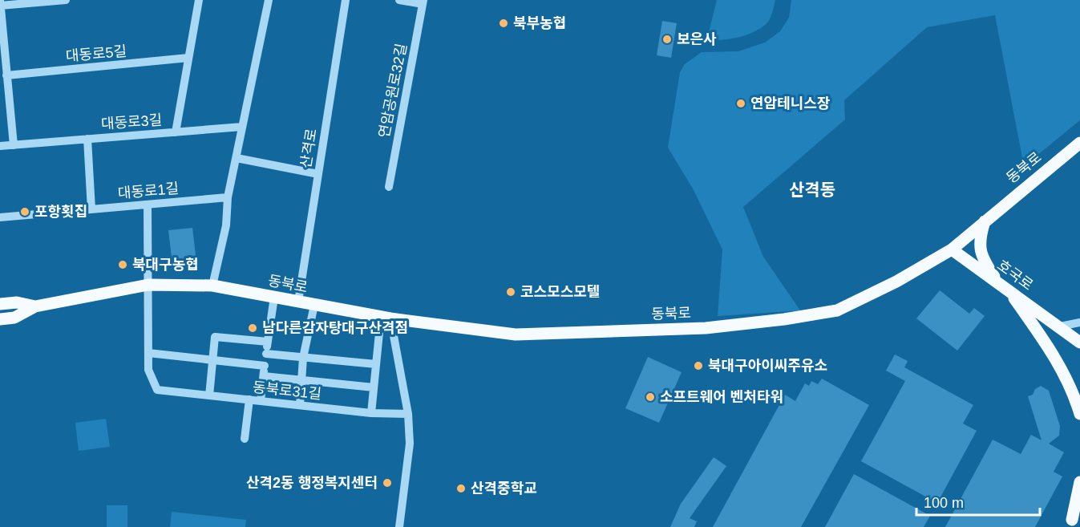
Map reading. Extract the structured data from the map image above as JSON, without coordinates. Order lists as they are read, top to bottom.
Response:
{
  "streets": {
    "main road": ["동북로", "호국로"],
    "street": [
      "대동로5길",
      "연암공원로32길",
      "대동로3길",
      "산격로",
      "대동로1길",
      "동북로31길"
    ]
  },
  "crossings": [
    ["대동로5길", "대동로3길"],
    ["산격로", "동북로"],
    ["동북로", "호국로"],
    ["동북로", "동북로31길"]
  ],
  "districts": ["산격동"],
  "places": [
    "북부농협",
    "보은사",
    "연암테니스장",
    "포항횟집",
    "북대구농협",
    "코스모스모텔",
    "남다른감자탕대구산격점",
    "북대구아이씨주유소",
    "소프트웨어 벤처타워",
    "산격2동 행정복지센터",
    "산격중학교"
  ],
  "scale_bar": "100 m"
}
